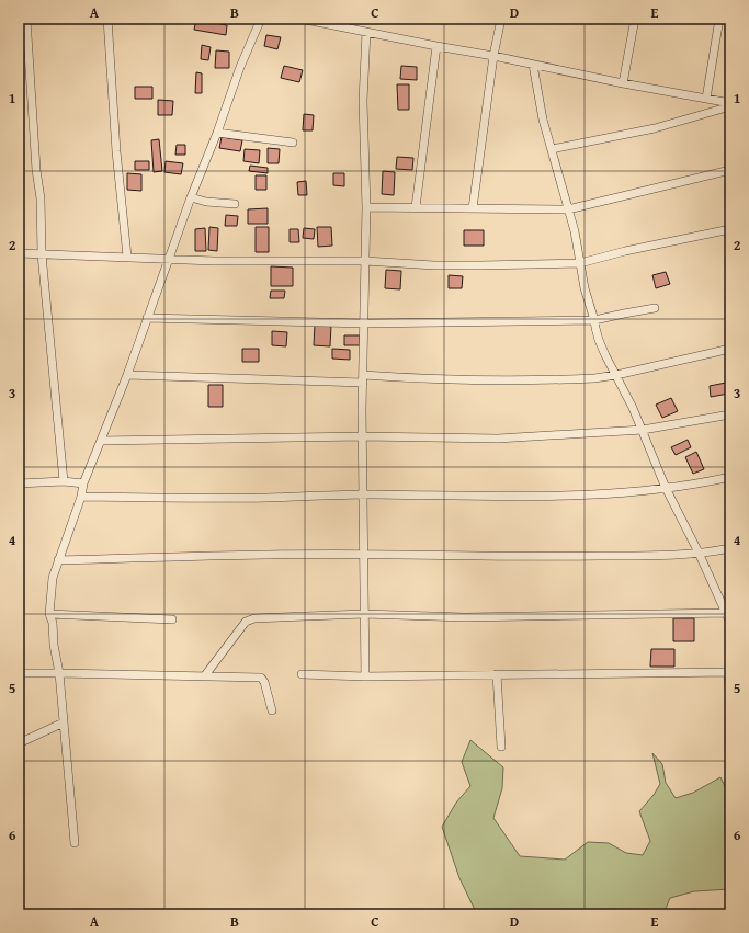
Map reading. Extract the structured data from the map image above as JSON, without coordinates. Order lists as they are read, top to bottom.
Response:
{
  "grid": {
    "columns": [
      "A",
      "B",
      "C",
      "D",
      "E"
    ],
    "rows": [
      "1",
      "2",
      "3",
      "4",
      "5",
      "6"
    ]
  }
}
